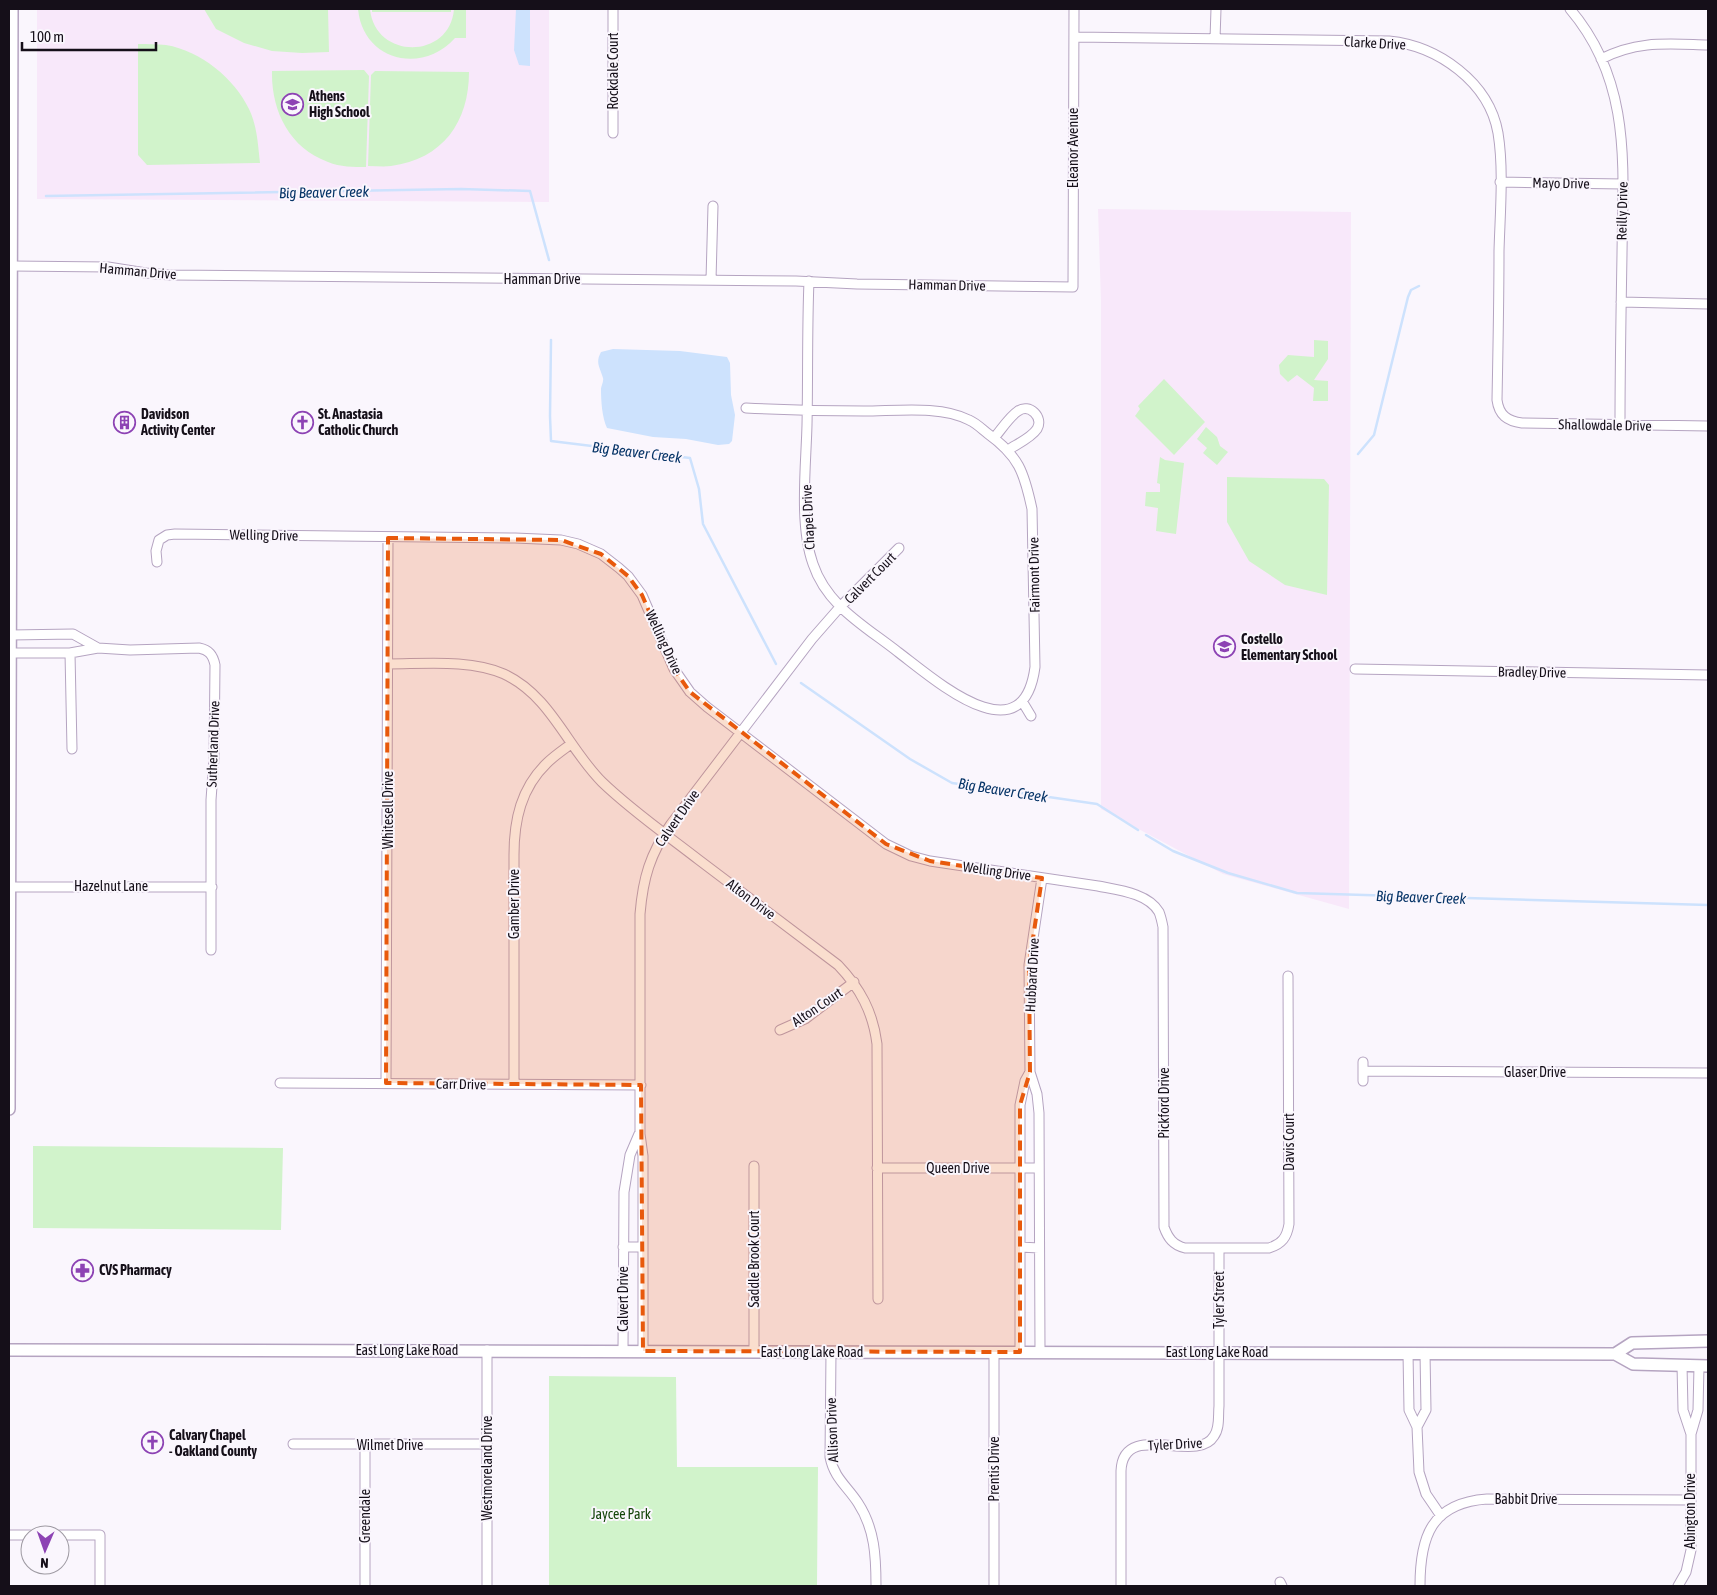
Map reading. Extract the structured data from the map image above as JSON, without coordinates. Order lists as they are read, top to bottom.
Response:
{
  "streets": {
    "main road": ["East Long Lake Road"],
    "street": [
      "Clarke Drive",
      "Rockdale Court",
      "Eleanor Avenue",
      "Mayo Drive",
      "Reilly Drive",
      "Hamman Drive",
      "Shallowdale Drive",
      "Chapel Drive",
      "Welling Drive",
      "Fairmont Drive",
      "Calvert Court",
      "Bradley Drive",
      "Sutherland Drive",
      "Whitesell Drive",
      "Calvert Drive",
      "Hazelnut Lane",
      "Alton Drive",
      "Gamber Drive",
      "Hubbard Drive",
      "Alton Court",
      "Glaser Drive",
      "Carr Drive",
      "Pickford Drive",
      "Davis Court",
      "Queen Drive",
      "Saddle Brook Court",
      "Tyler Street",
      "Allison Drive",
      "Tyler Drive",
      "Wilmet Drive",
      "Westmoreland Drive",
      "Prentis Drive",
      "Babbit Drive",
      "Abington Drive",
      "Greendale"
    ]
  },
  "crossings": [
    ["Clarke Drive", "Eleanor Avenue"],
    ["Clarke Drive", "Mayo Drive"],
    ["Clarke Drive", "Shallowdale Drive"],
    ["Eleanor Avenue", "Hamman Drive"],
    ["Mayo Drive", "Reilly Drive"],
    ["Reilly Drive", "Shallowdale Drive"],
    ["Hamman Drive", "Chapel Drive"],
    ["Chapel Drive", "Fairmont Drive"],
    ["Chapel Drive", "Calvert Court"],
    ["Chapel Drive", "Calvert Drive"],
    ["Welling Drive", "Whitesell Drive"],
    ["Welling Drive", "Calvert Drive"],
    ["Welling Drive", "Hubbard Drive"],
    ["Welling Drive", "Pickford Drive"],
    ["Calvert Court", "Calvert Drive"],
    ["Sutherland Drive", "Hazelnut Lane"],
    ["Whitesell Drive", "Alton Drive"],
    ["Whitesell Drive", "Carr Drive"],
    ["Calvert Drive", "Alton Drive"],
    ["Calvert Drive", "Carr Drive"],
    ["Calvert Drive", "East Long Lake Road"],
    ["Alton Drive", "Gamber Drive"],
    ["Alton Drive", "Alton Court"],
    ["Alton Drive", "Queen Drive"],
    ["Gamber Drive", "Carr Drive"],
    ["Hubbard Drive", "Queen Drive"],
    ["Hubbard Drive", "East Long Lake Road"],
    ["Pickford Drive", "Davis Court"],
    ["Pickford Drive", "Tyler Street"],
    ["Davis Court", "Tyler Street"],
    ["Saddle Brook Court", "East Long Lake Road"],
    ["Tyler Street", "East Long Lake Road"],
    ["Tyler Street", "Tyler Drive"],
    ["East Long Lake Road", "Allison Drive"],
    ["East Long Lake Road", "Tyler Drive"],
    ["East Long Lake Road", "Westmoreland Drive"],
    ["East Long Lake Road", "Prentis Drive"],
    ["East Long Lake Road", "Abington Drive"],
    ["Wilmet Drive", "Westmoreland Drive"],
    ["Wilmet Drive", "Greendale"],
    ["Babbit Drive", "Abington Drive"]
  ],
  "water": ["Big Beaver Creek"],
  "parks": ["Jaycee Park"],
  "places": {
    "school or university": ["Athens High School", "Costello Elementary School"],
    "building": ["Davidson Activity Center"],
    "church": ["St. Anastasia Catholic Church", "Calvary Chapel - Oakland County"],
    "pharmacy": ["CVS Pharmacy"]
  },
  "scale_bar": "100 m",
  "north": "bottom"
}
